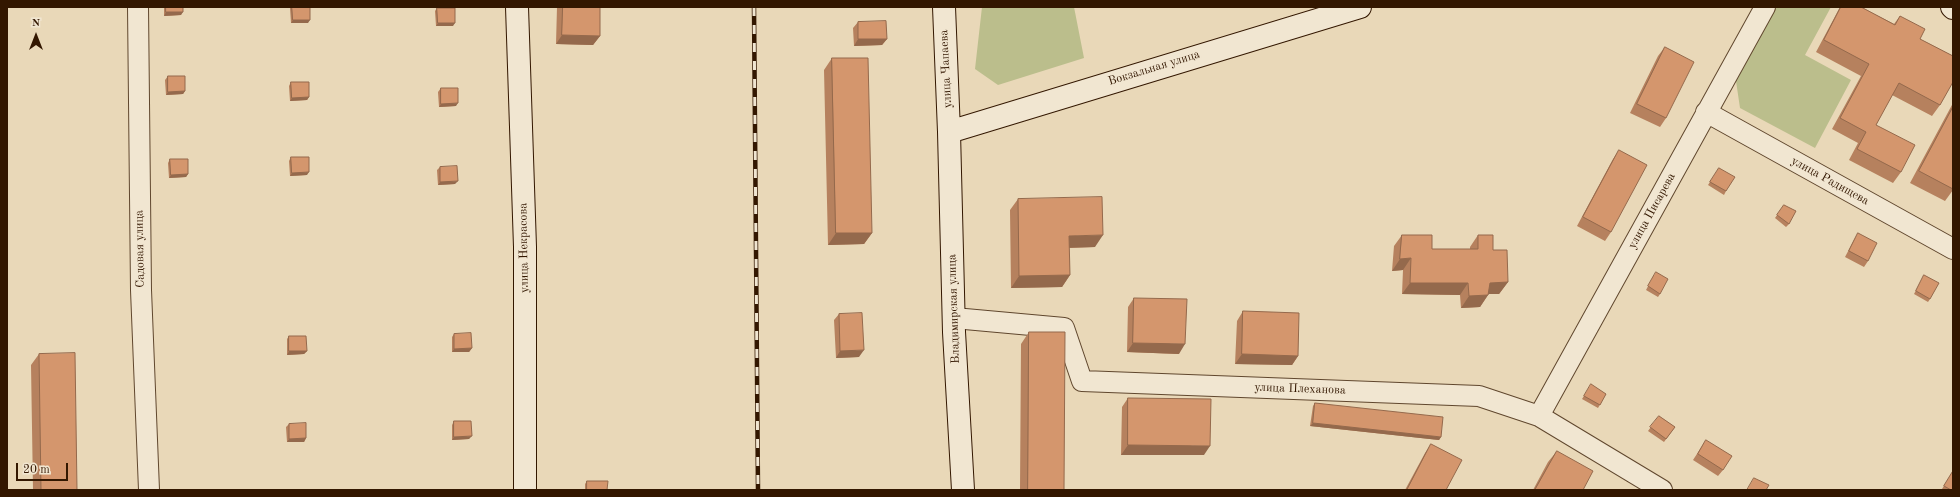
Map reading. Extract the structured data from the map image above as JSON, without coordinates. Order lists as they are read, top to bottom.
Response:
{
  "streets": {
    "street": [
      "Вокзальная улица",
      "улица Чапаева",
      "улица Радищева",
      "улица Писарева",
      "улица Некрасова",
      "Садовая улица",
      "Владимирская улица",
      "улица Плеханова"
    ]
  },
  "crossings": [
    ["Вокзальная улица", "улица Чапаева"],
    ["Вокзальная улица", "Владимирская улица"],
    ["улица Чапаева", "Владимирская улица"],
    ["улица Радищева", "улица Писарева"],
    ["улица Писарева", "улица Плеханова"],
    ["Владимирская улица", "улица Плеханова"]
  ],
  "scale_bar": "20 m",
  "north": "top"
}
